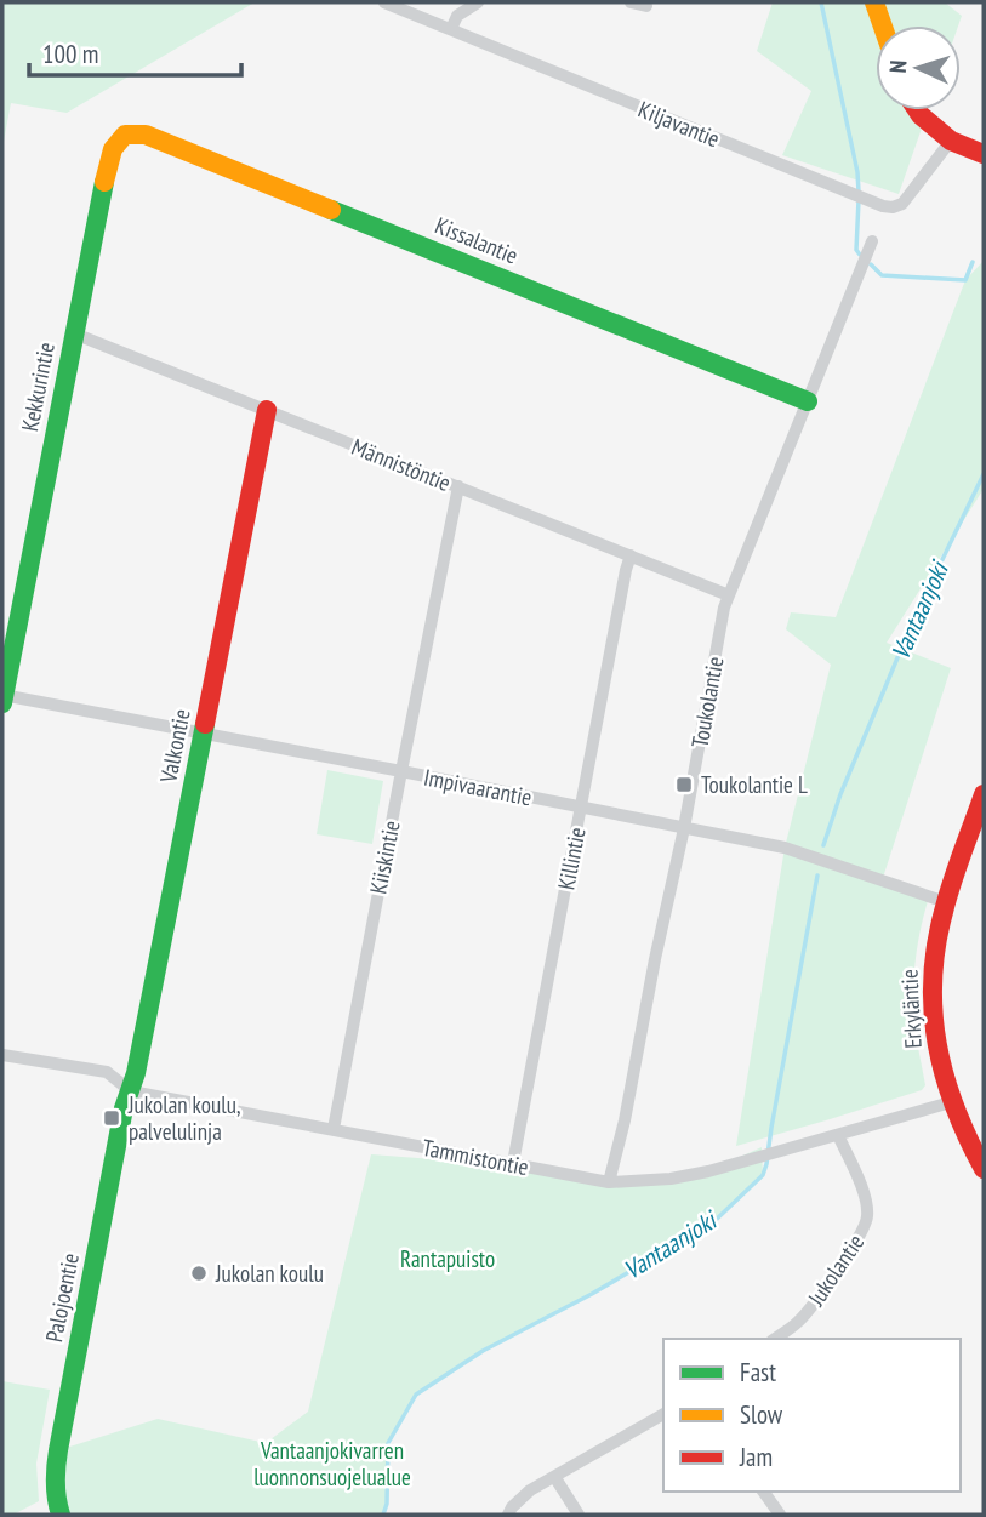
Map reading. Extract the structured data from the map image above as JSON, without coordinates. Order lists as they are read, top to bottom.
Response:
{
  "streets": {
    "street": [
      "Kiljavantie",
      "Kissalantie",
      "Kekkurintie",
      "Männistöntie",
      "Toukolantie",
      "Valkontie",
      "Impivaarantie",
      "Kiiskintie",
      "Killintie",
      "Erkyläntie",
      "Tammistontie",
      "Jukolantie",
      "Palojoentie"
    ]
  },
  "crossings": [
    ["Kissalantie", "Kekkurintie"],
    ["Kissalantie", "Toukolantie"],
    ["Kekkurintie", "Männistöntie"],
    ["Kekkurintie", "Impivaarantie"],
    ["Männistöntie", "Toukolantie"],
    ["Männistöntie", "Valkontie"],
    ["Männistöntie", "Kiiskintie"],
    ["Männistöntie", "Killintie"],
    ["Toukolantie", "Impivaarantie"],
    ["Toukolantie", "Tammistontie"],
    ["Valkontie", "Impivaarantie"],
    ["Valkontie", "Tammistontie"],
    ["Valkontie", "Palojoentie"],
    ["Impivaarantie", "Kiiskintie"],
    ["Impivaarantie", "Killintie"],
    ["Impivaarantie", "Erkyläntie"],
    ["Kiiskintie", "Tammistontie"],
    ["Killintie", "Tammistontie"],
    ["Erkyläntie", "Tammistontie"],
    ["Tammistontie", "Jukolantie"],
    ["Tammistontie", "Palojoentie"]
  ],
  "water": ["Vantaanjoki"],
  "parks": ["Rantapuisto", "Vantaanjokivarren luonnonsuojelualue"],
  "places": {
    "transit": ["Toukolantie L", "Jukolan koulu, palvelulinja"],
    "other": ["Jukolan koulu"]
  },
  "legend": ["Fast", "Slow", "Jam"],
  "scale_bar": "100 m",
  "north": "left"
}
